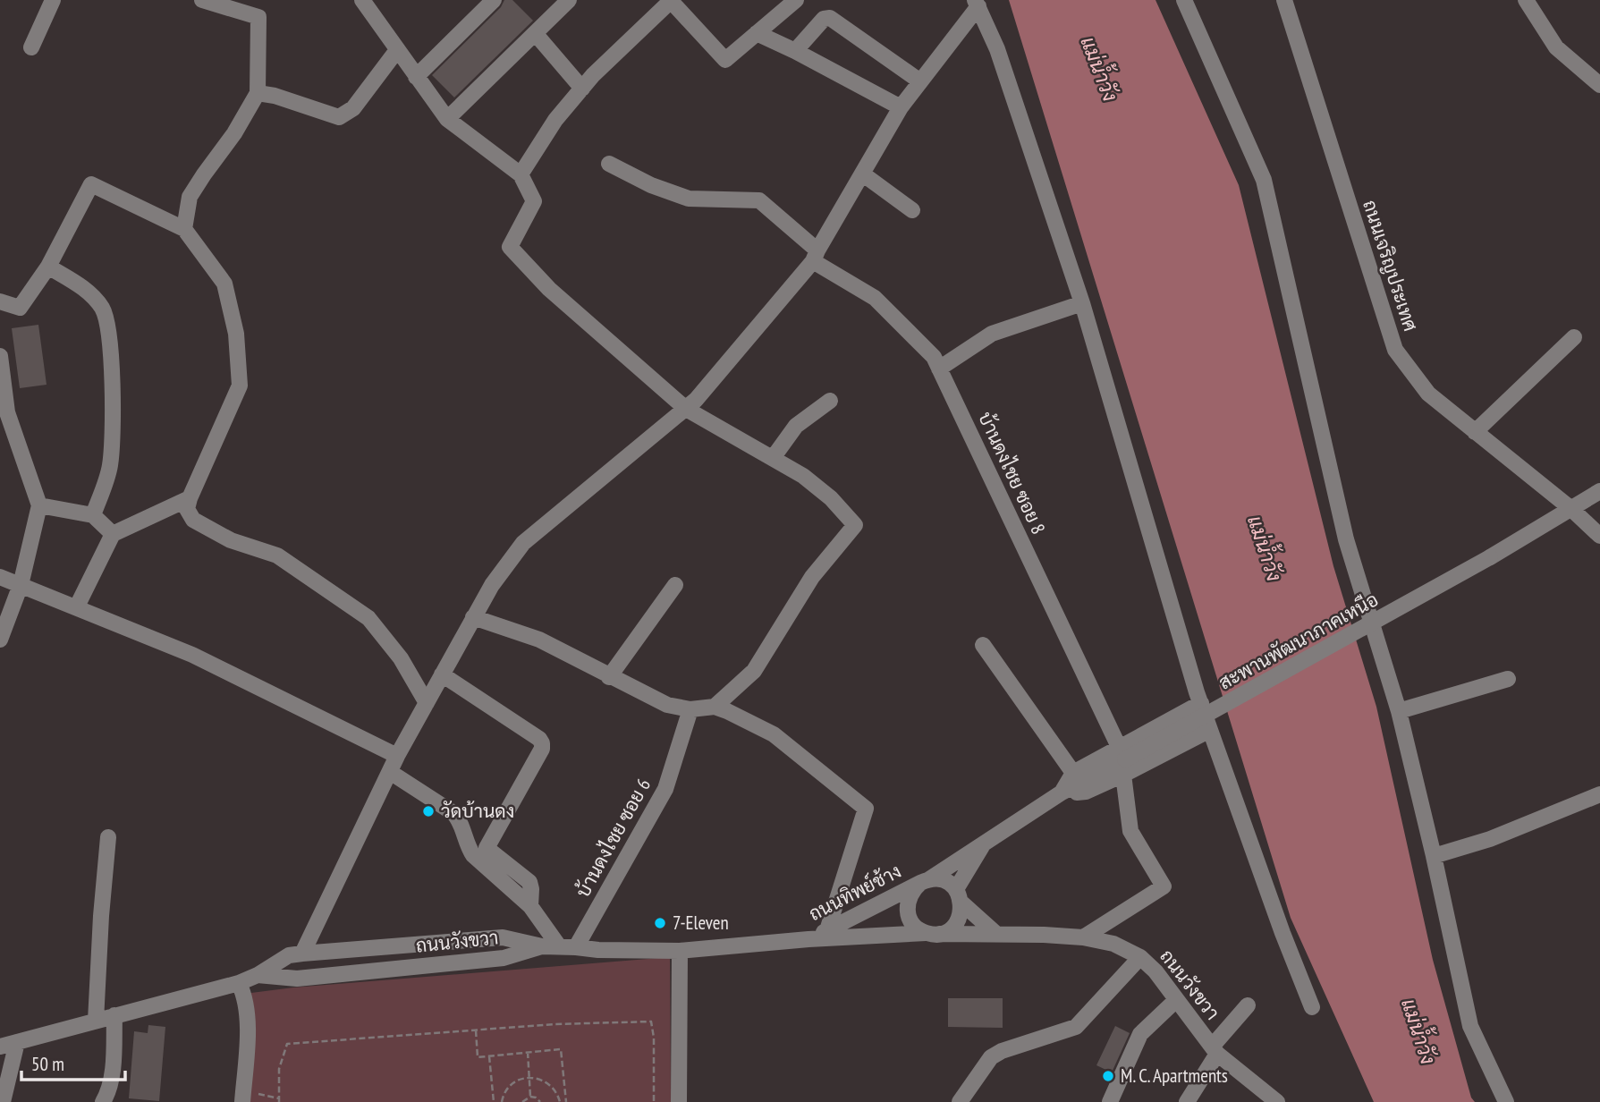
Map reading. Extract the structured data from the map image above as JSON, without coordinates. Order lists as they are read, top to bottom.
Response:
{
  "streets": {
    "street": [
      "ถนนเจริญประเทศ",
      "บ้านดงไชย ซอย 8",
      "สะพานพัฒนาภาคเหนือ",
      "บ้านดงไชย ซอย 6",
      "ถนนทิพย์ช้าง",
      "ถนนวังขวา"
    ]
  },
  "crossings": [
    ["ถนนเจริญประเทศ", "สะพานพัฒนาภาคเหนือ"],
    ["บ้านดงไชย ซอย 8", "สะพานพัฒนาภาคเหนือ"],
    ["บ้านดงไชย ซอย 8", "ถนนทิพย์ช้าง"],
    ["บ้านดงไชย ซอย 8", "ถนนวังขวา"],
    ["สะพานพัฒนาภาคเหนือ", "ถนนทิพย์ช้าง"],
    ["บ้านดงไชย ซอย 6", "ถนนวังขวา"],
    ["ถนนทิพย์ช้าง", "ถนนวังขวา"]
  ],
  "water": ["แม่น้ำวัง"],
  "places": ["วัดบ้านดง", "7-Eleven", "M. C. Apartments"],
  "scale_bar": "50 m"
}
